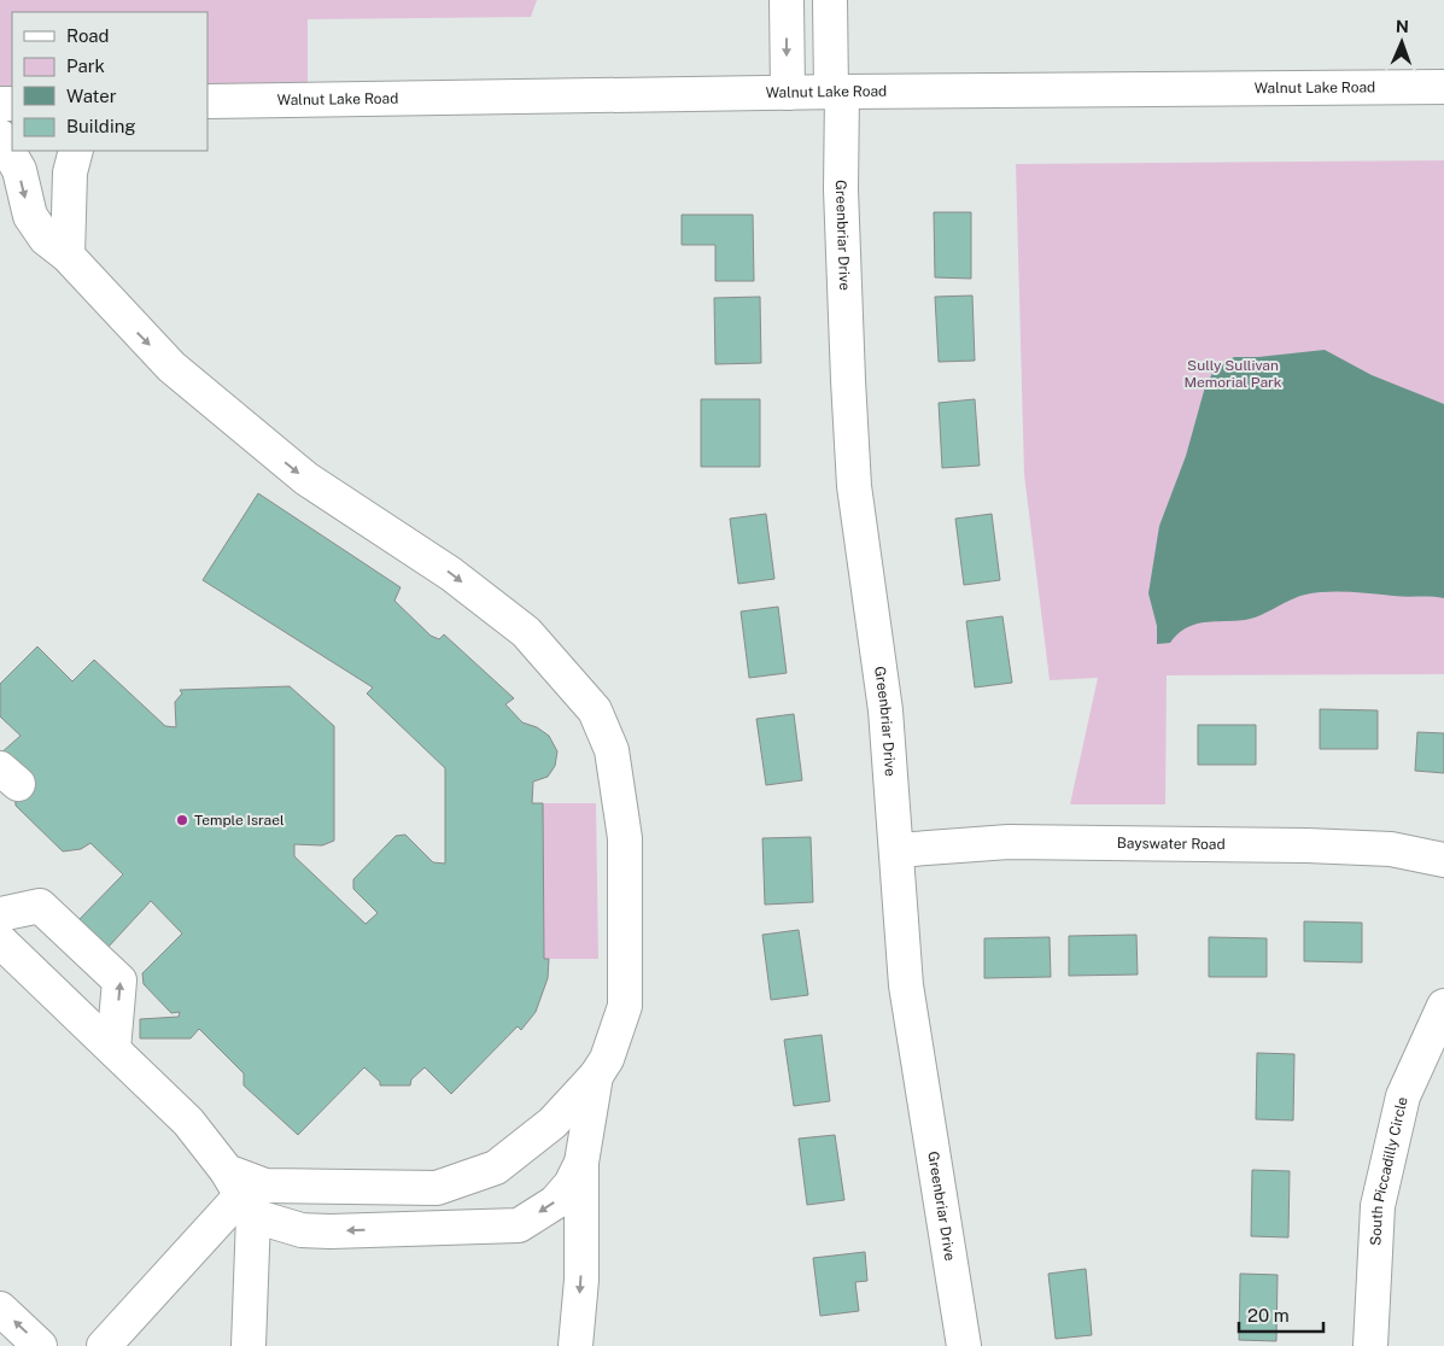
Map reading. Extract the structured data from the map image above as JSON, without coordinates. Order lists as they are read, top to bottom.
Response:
{
  "streets": {
    "street": [
      "Walnut Lake Road",
      "Greenbriar Drive",
      "Bayswater Road",
      "South Piccadilly Circle"
    ]
  },
  "crossings": [
    ["Walnut Lake Road", "Greenbriar Drive"],
    ["Greenbriar Drive", "Bayswater Road"]
  ],
  "parks": ["Sully Sullivan Memorial Park"],
  "places": ["Temple Israel"],
  "legend": [
    "Road",
    "Park",
    "Water",
    "Building"
  ],
  "scale_bar": "20 m",
  "north": "top"
}
